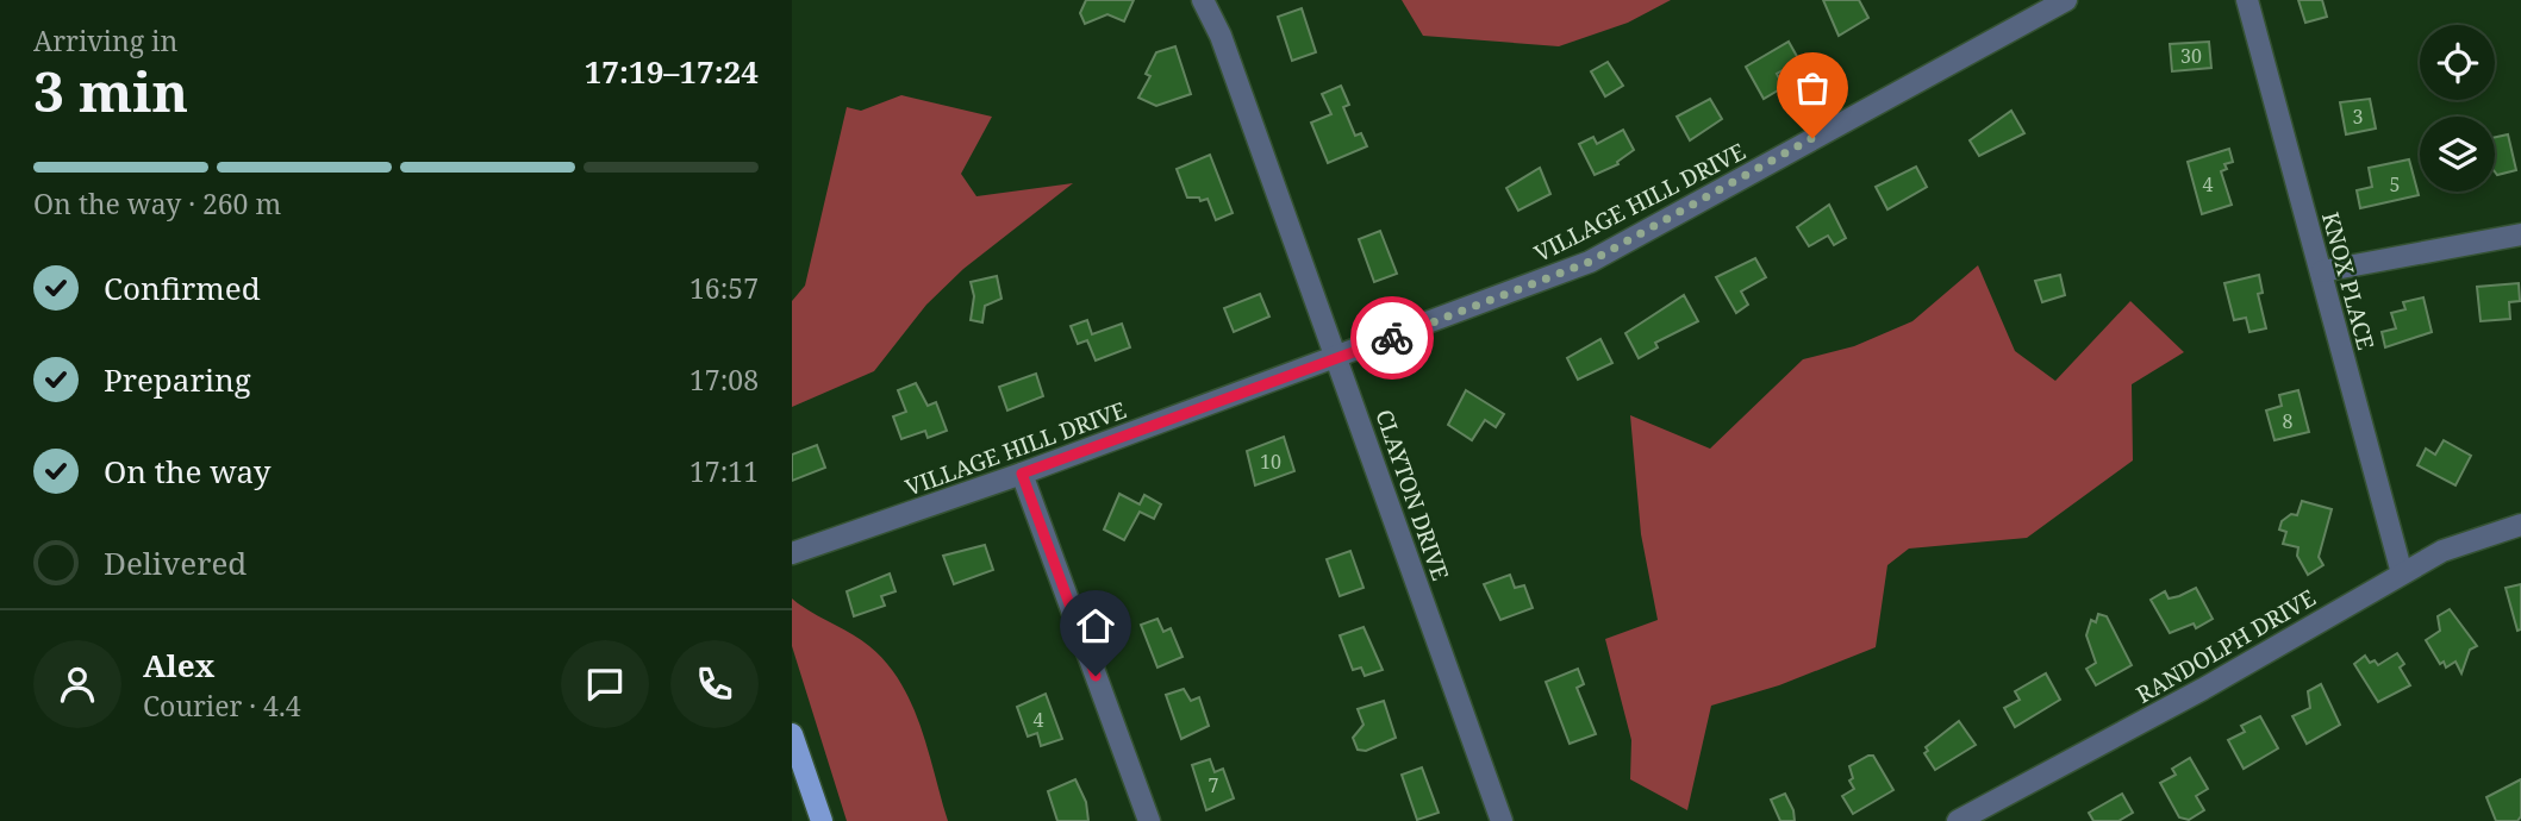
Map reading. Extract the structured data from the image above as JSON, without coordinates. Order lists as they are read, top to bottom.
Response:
{
  "streets": {
    "street": [
      "VILLAGE HILL DRIVE",
      "KNOX PLACE",
      "CLAYTON DRIVE",
      "RANDOLPH DRIVE"
    ]
  },
  "crossings": [
    ["VILLAGE HILL DRIVE", "CLAYTON DRIVE"],
    ["KNOX PLACE", "RANDOLPH DRIVE"]
  ],
  "house_numbers": [
    "30",
    "3",
    "4",
    "5",
    "8",
    "10",
    "4",
    "7"
  ],
  "page": {
    "heading": ["3 min", "Arriving in", "17:19–17:24"],
    "panel": ["Alex", "Courier · 4.4"],
    "bar": "On the way · 260 m",
    "list": [
      ["Confirmed", "16:57"],
      ["Preparing", "17:08"],
      ["On the way", "17:11"],
      "Delivered"
    ]
  }
}
